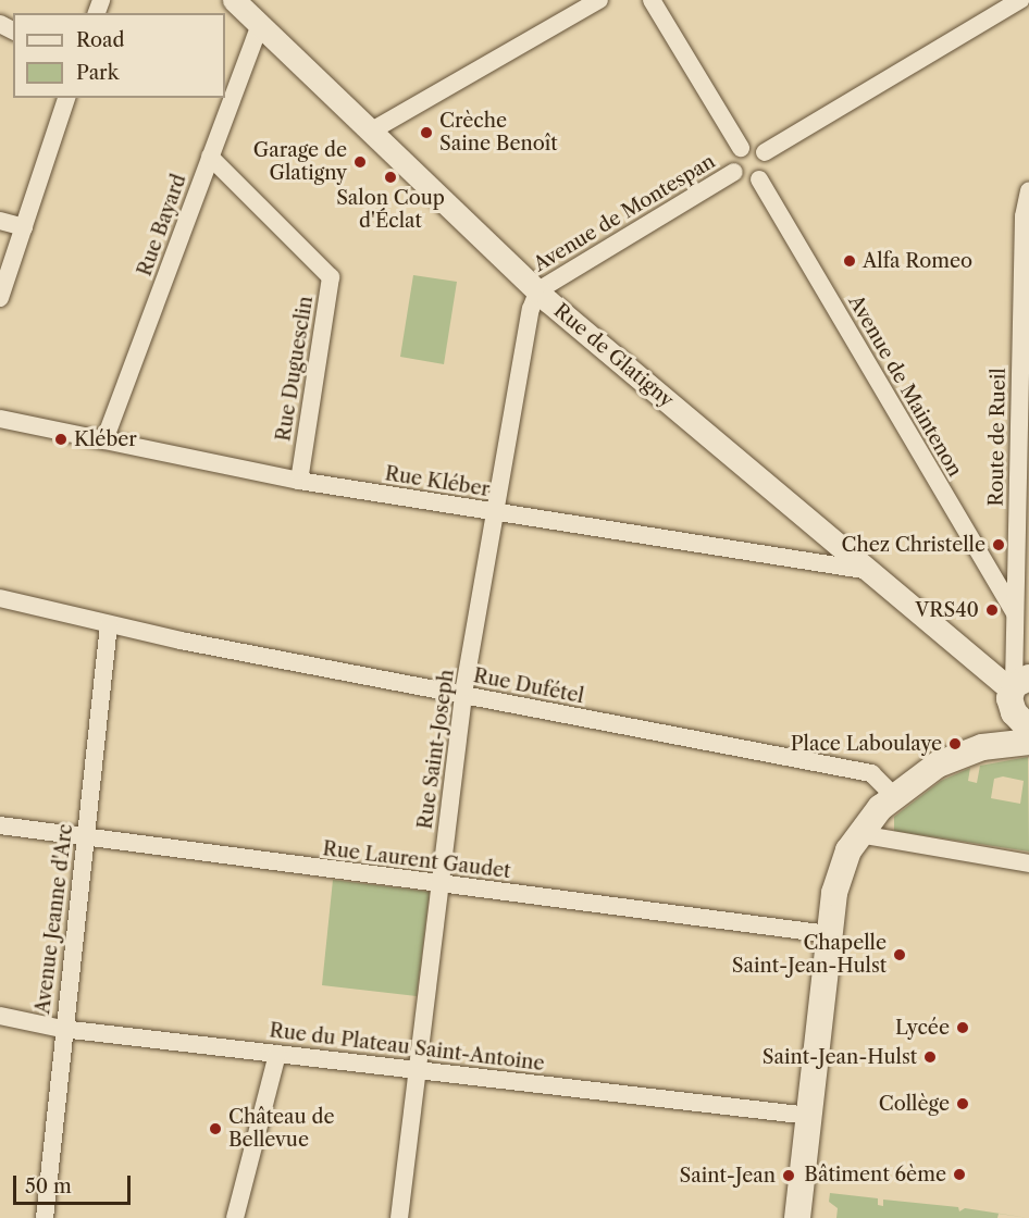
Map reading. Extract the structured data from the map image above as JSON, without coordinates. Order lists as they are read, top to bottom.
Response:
{
  "streets": {
    "street": [
      "Avenue de Montespan",
      "Rue Bayard",
      "Rue de Glatigny",
      "Rue Duguesclin",
      "Avenue de Maintenon",
      "Route de Rueil",
      "Rue Kléber",
      "Rue Dufétel",
      "Rue Saint-Joseph",
      "Rue Laurent Gaudet",
      "Avenue Jeanne d'Arc",
      "Rue du Plateau Saint-Antoine"
    ]
  },
  "crossings": [
    ["Avenue de Montespan", "Rue de Glatigny"],
    ["Avenue de Montespan", "Avenue de Maintenon"],
    ["Avenue de Montespan", "Rue Saint-Joseph"],
    ["Rue Bayard", "Rue de Glatigny"],
    ["Rue Bayard", "Rue Duguesclin"],
    ["Rue Bayard", "Rue Kléber"],
    ["Rue de Glatigny", "Route de Rueil"],
    ["Rue de Glatigny", "Rue Kléber"],
    ["Rue de Glatigny", "Rue Saint-Joseph"],
    ["Rue Duguesclin", "Rue Kléber"],
    ["Avenue de Maintenon", "Route de Rueil"],
    ["Rue Kléber", "Rue Saint-Joseph"],
    ["Rue Dufétel", "Rue Saint-Joseph"],
    ["Rue Dufétel", "Avenue Jeanne d'Arc"],
    ["Rue Saint-Joseph", "Rue Laurent Gaudet"],
    ["Rue Saint-Joseph", "Rue du Plateau Saint-Antoine"],
    ["Rue Laurent Gaudet", "Avenue Jeanne d'Arc"],
    ["Avenue Jeanne d'Arc", "Rue du Plateau Saint-Antoine"]
  ],
  "places": [
    "Crèche Saine Benoît",
    "Garage de Glatigny",
    "Salon Coup d'Éclat",
    "Alfa Romeo",
    "Kléber",
    "Chez Christelle",
    "VRS40",
    "Place Laboulaye",
    "Chapelle Saint-Jean-Hulst",
    "Lycée",
    "Saint-Jean-Hulst",
    "Collège",
    "Château de Bellevue",
    "Bâtiment 6ème",
    "Saint-Jean"
  ],
  "legend": ["Road", "Park"],
  "scale_bar": "50 m"
}
